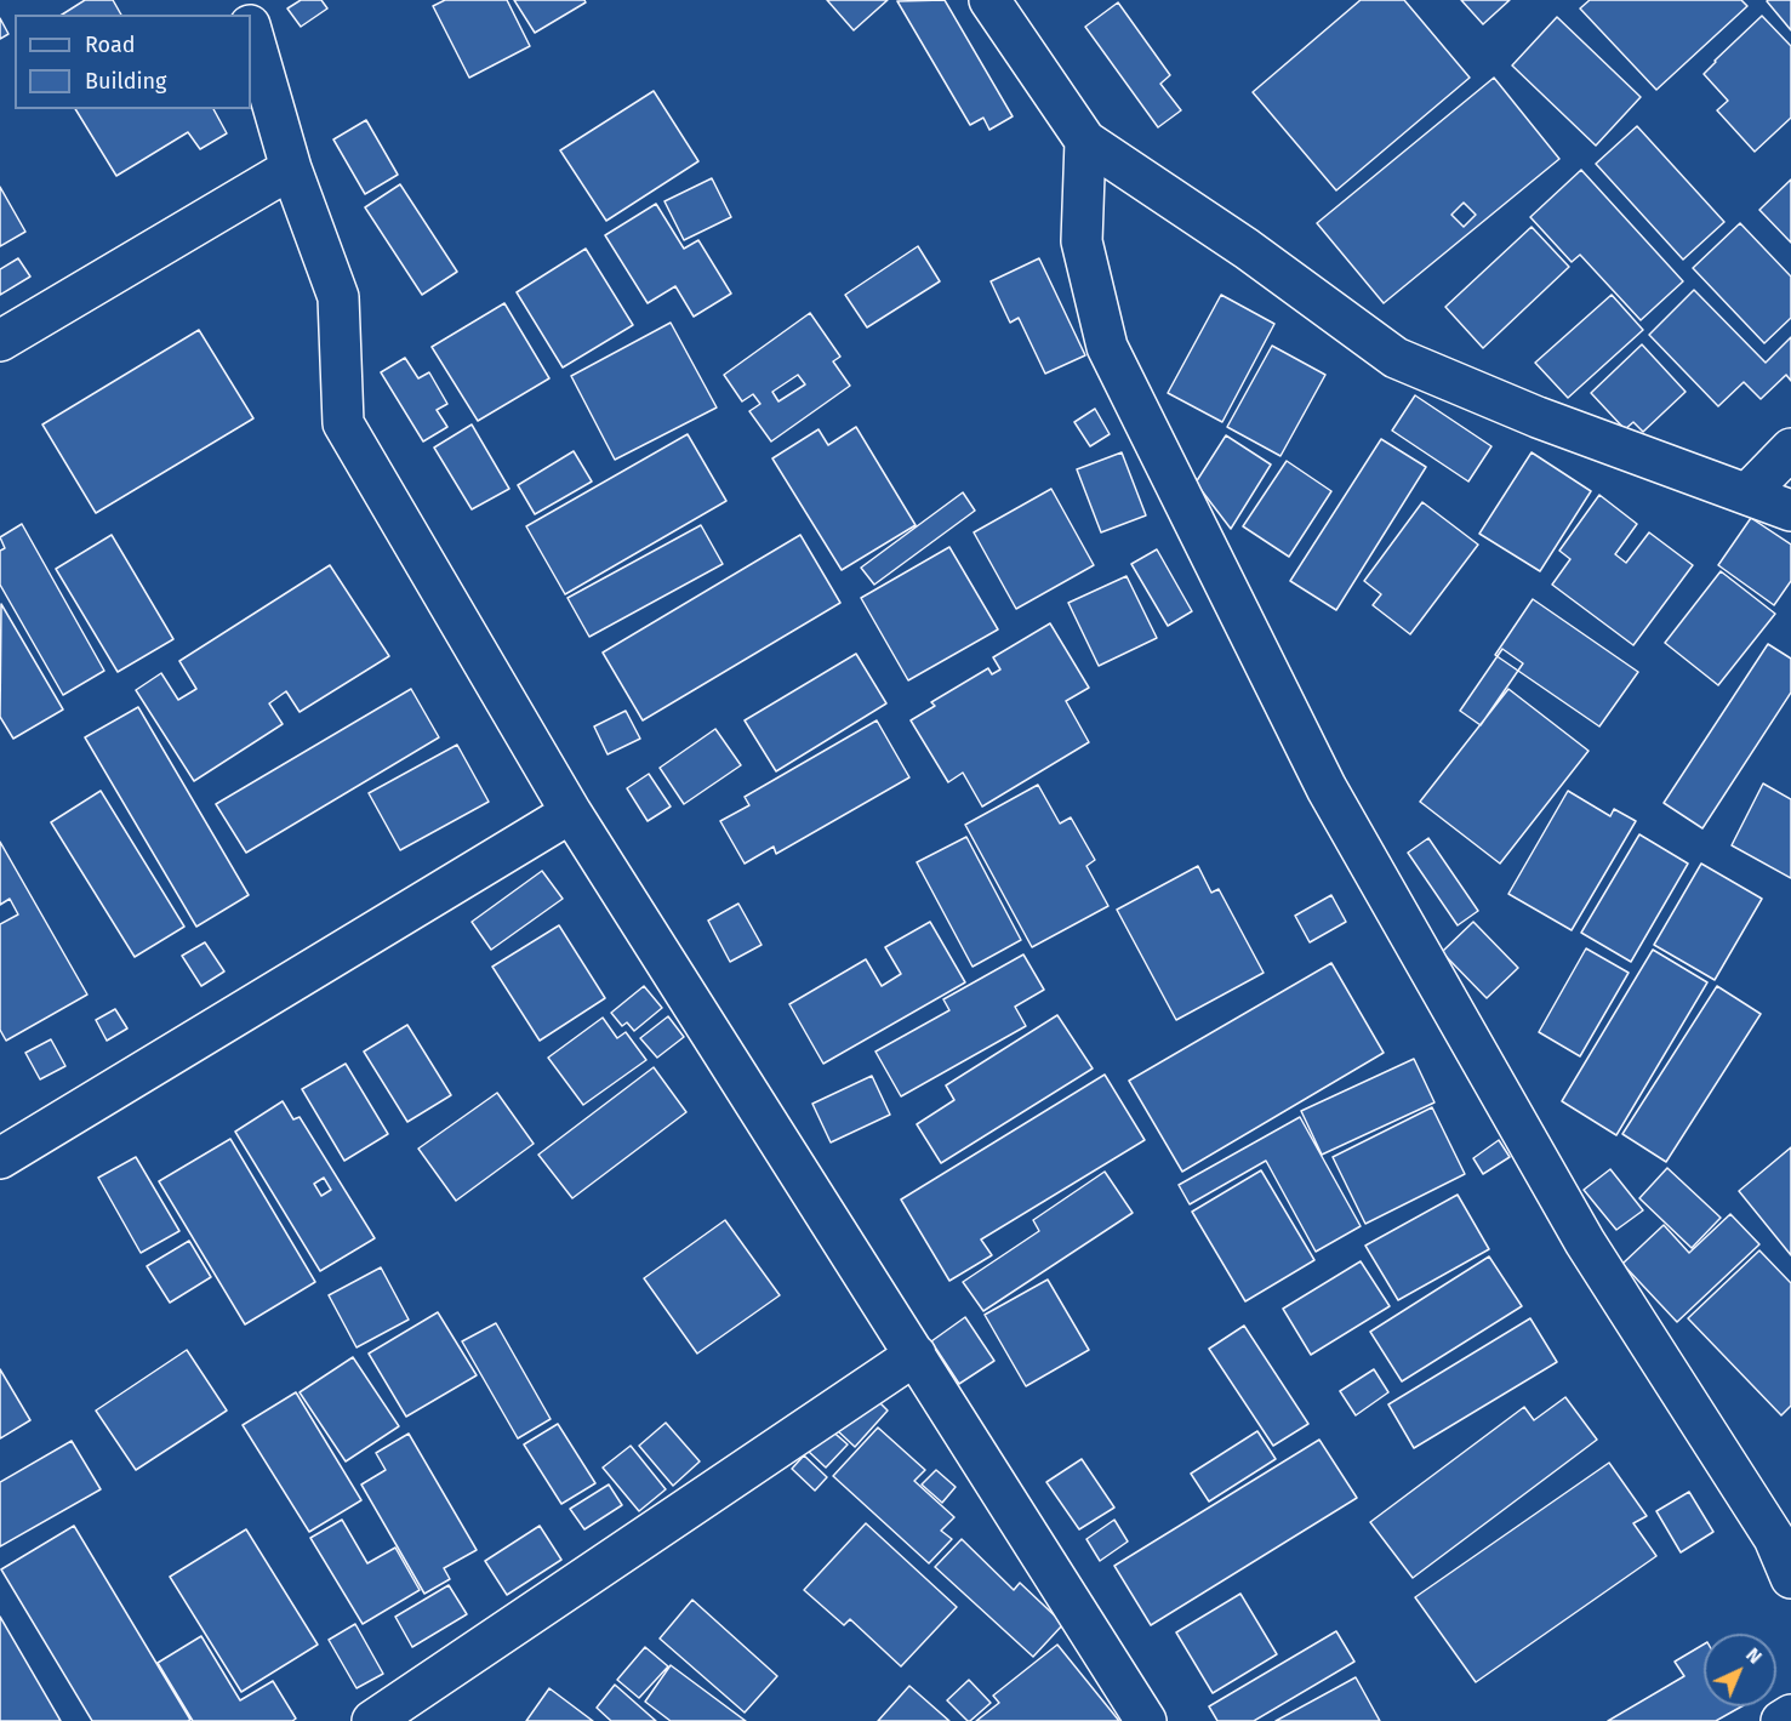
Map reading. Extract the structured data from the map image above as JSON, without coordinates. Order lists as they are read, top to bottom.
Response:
{
  "legend": ["Road", "Building"],
  "north": "top right"
}
